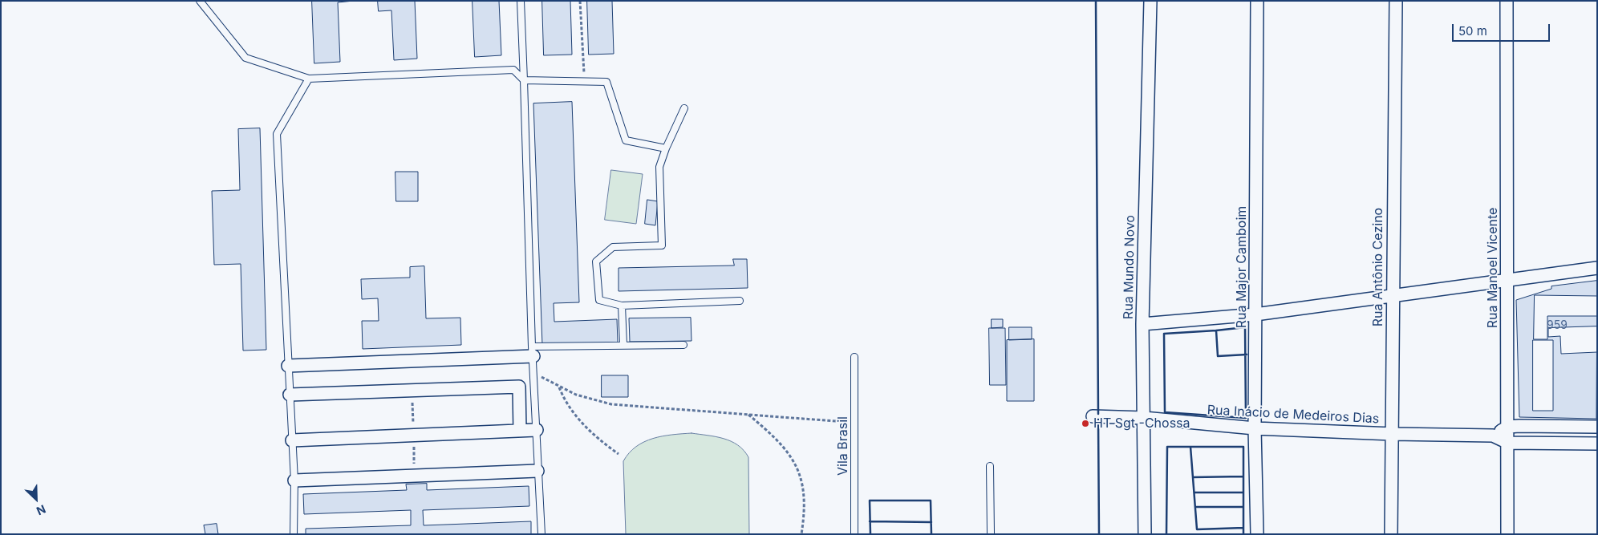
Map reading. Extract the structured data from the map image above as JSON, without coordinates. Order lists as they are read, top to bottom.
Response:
{
  "streets": {
    "street": [
      "Rua Mundo Novo",
      "Rua Major Camboim",
      "Rua Antônio Cezino",
      "Rua Manoel Vicente",
      "Rua Inácio de Medeiros Dias"
    ],
    "lane": ["Vila Brasil"]
  },
  "crossings": [
    ["Rua Mundo Novo", "Rua Inácio de Medeiros Dias"],
    ["Rua Major Camboim", "Rua Inácio de Medeiros Dias"],
    ["Rua Antônio Cezino", "Rua Inácio de Medeiros Dias"],
    ["Rua Manoel Vicente", "Rua Inácio de Medeiros Dias"]
  ],
  "places": ["HT Sgt -Chossa"],
  "house_numbers": ["959"],
  "scale_bar": "50 m",
  "north": "bottom right"
}
